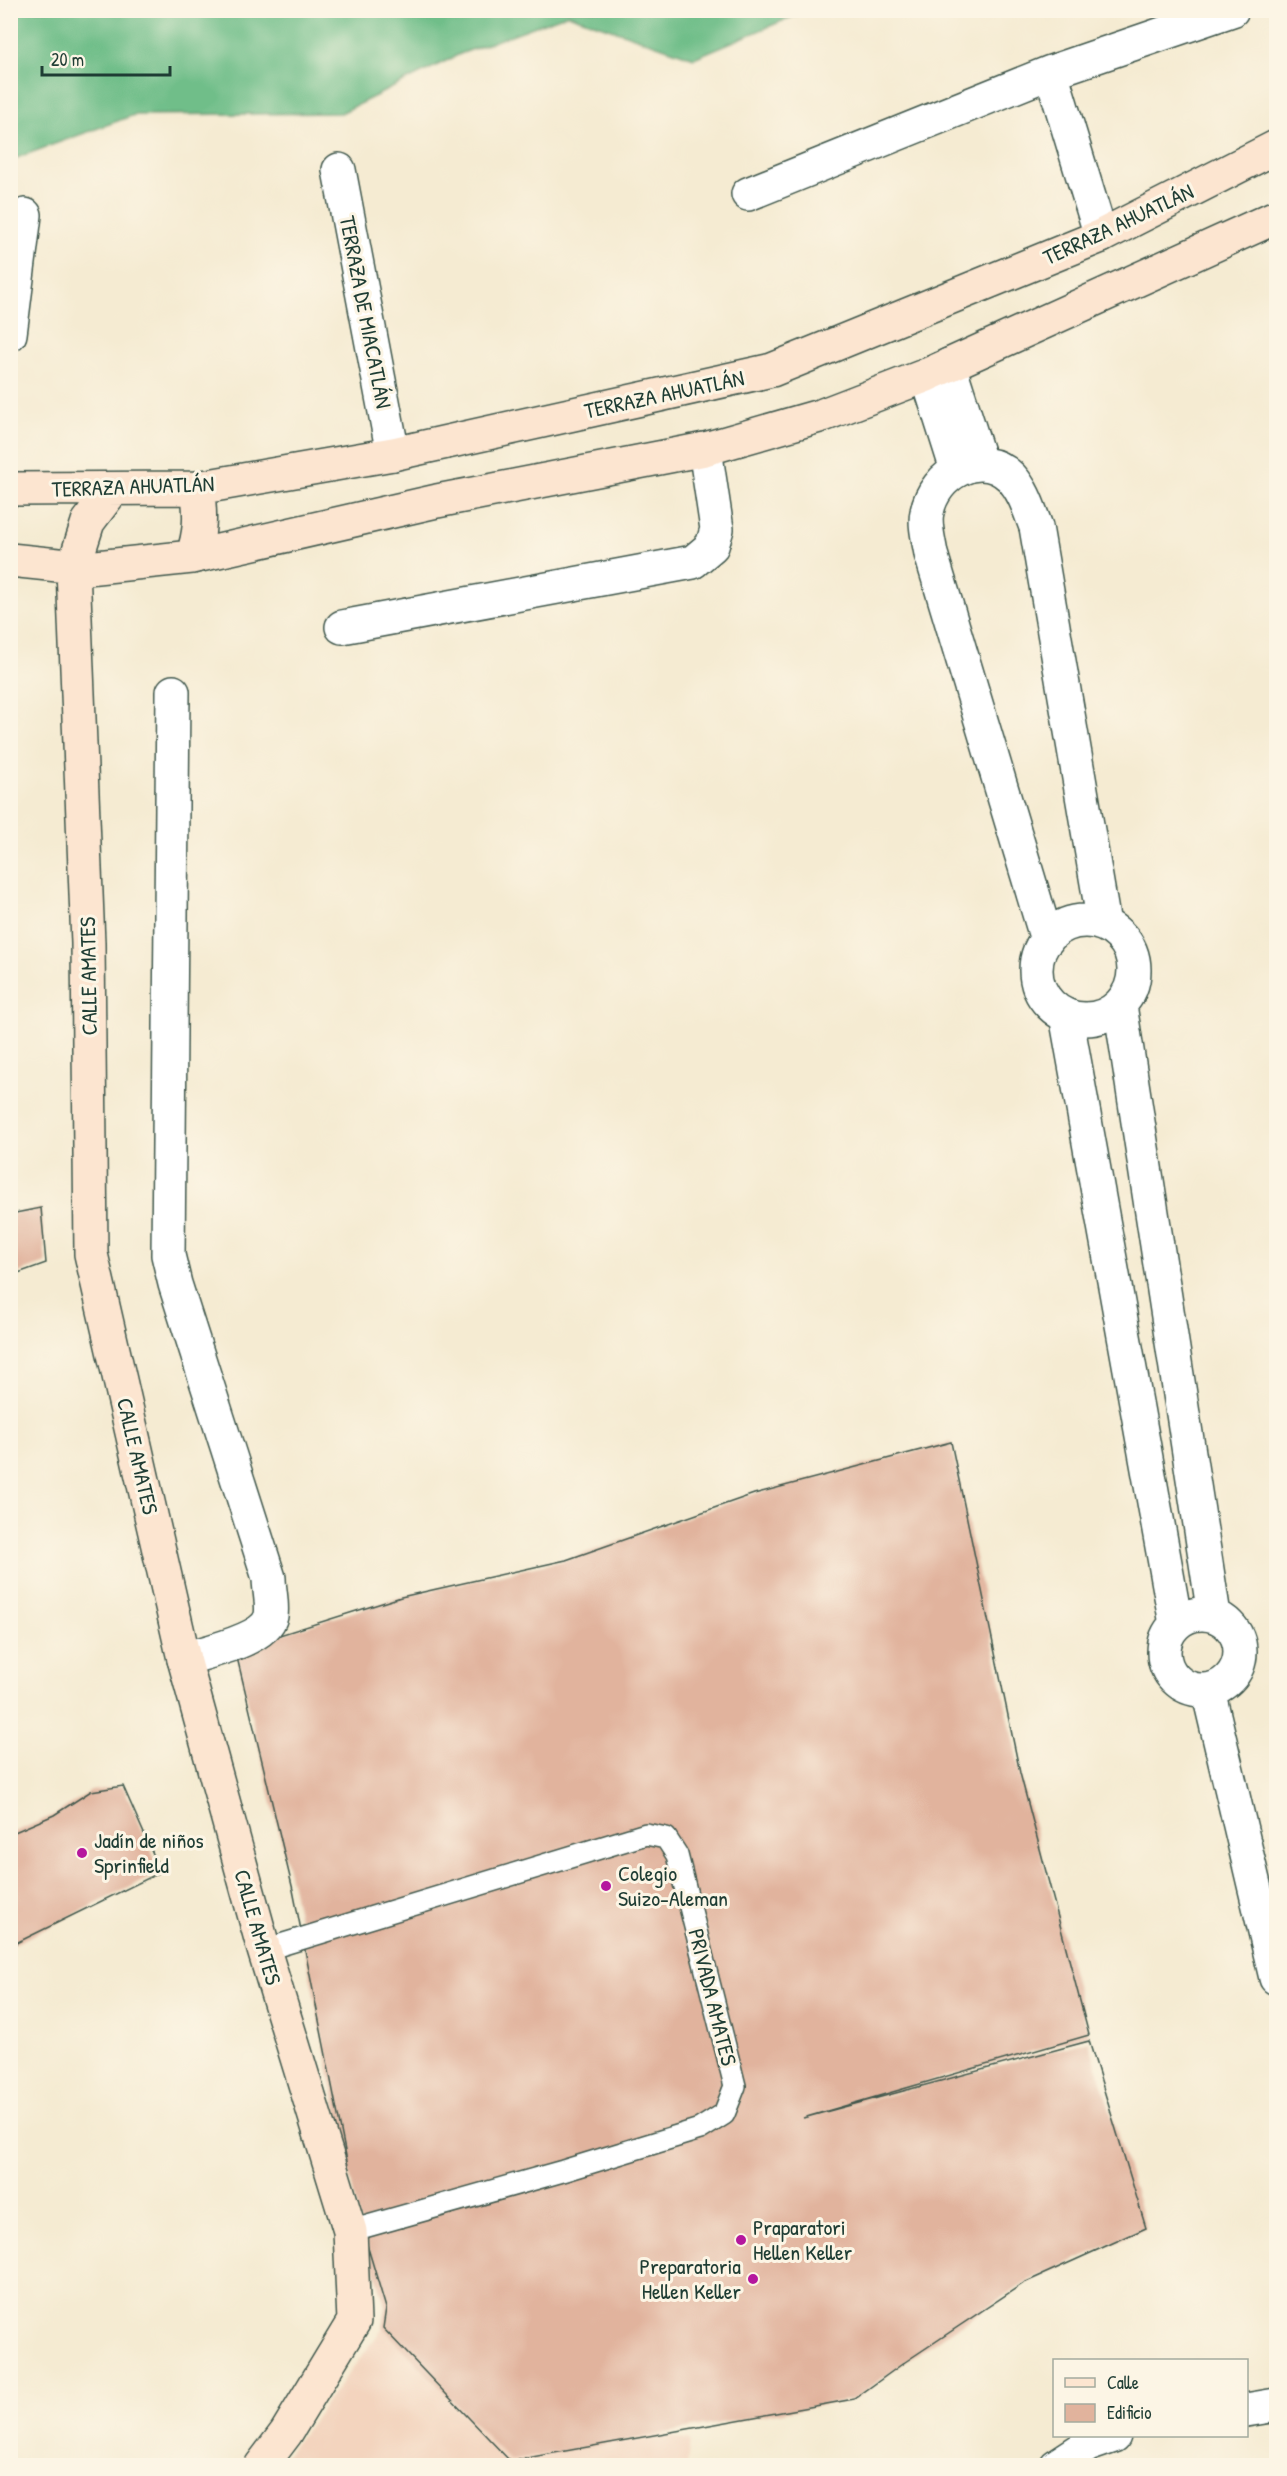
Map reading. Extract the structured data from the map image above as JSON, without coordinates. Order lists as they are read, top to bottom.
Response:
{
  "streets": {
    "street": ["TERRAZA AHUATLÁN", "TERRAZA DE MIACATLÁN", "CALLE AMATES"],
    "lane": ["PRIVADA AMATES"]
  },
  "crossings": [
    ["TERRAZA AHUATLÁN", "TERRAZA DE MIACATLÁN"],
    ["CALLE AMATES", "PRIVADA AMATES"]
  ],
  "places": [
    "Jadín de niños Sprinfield",
    "Colegio Suizo-Aleman",
    "Praparatori Hellen Keller",
    "Preparatoria Hellen Keller"
  ],
  "legend": ["Calle", "Edificio"],
  "scale_bar": "20 m"
}
